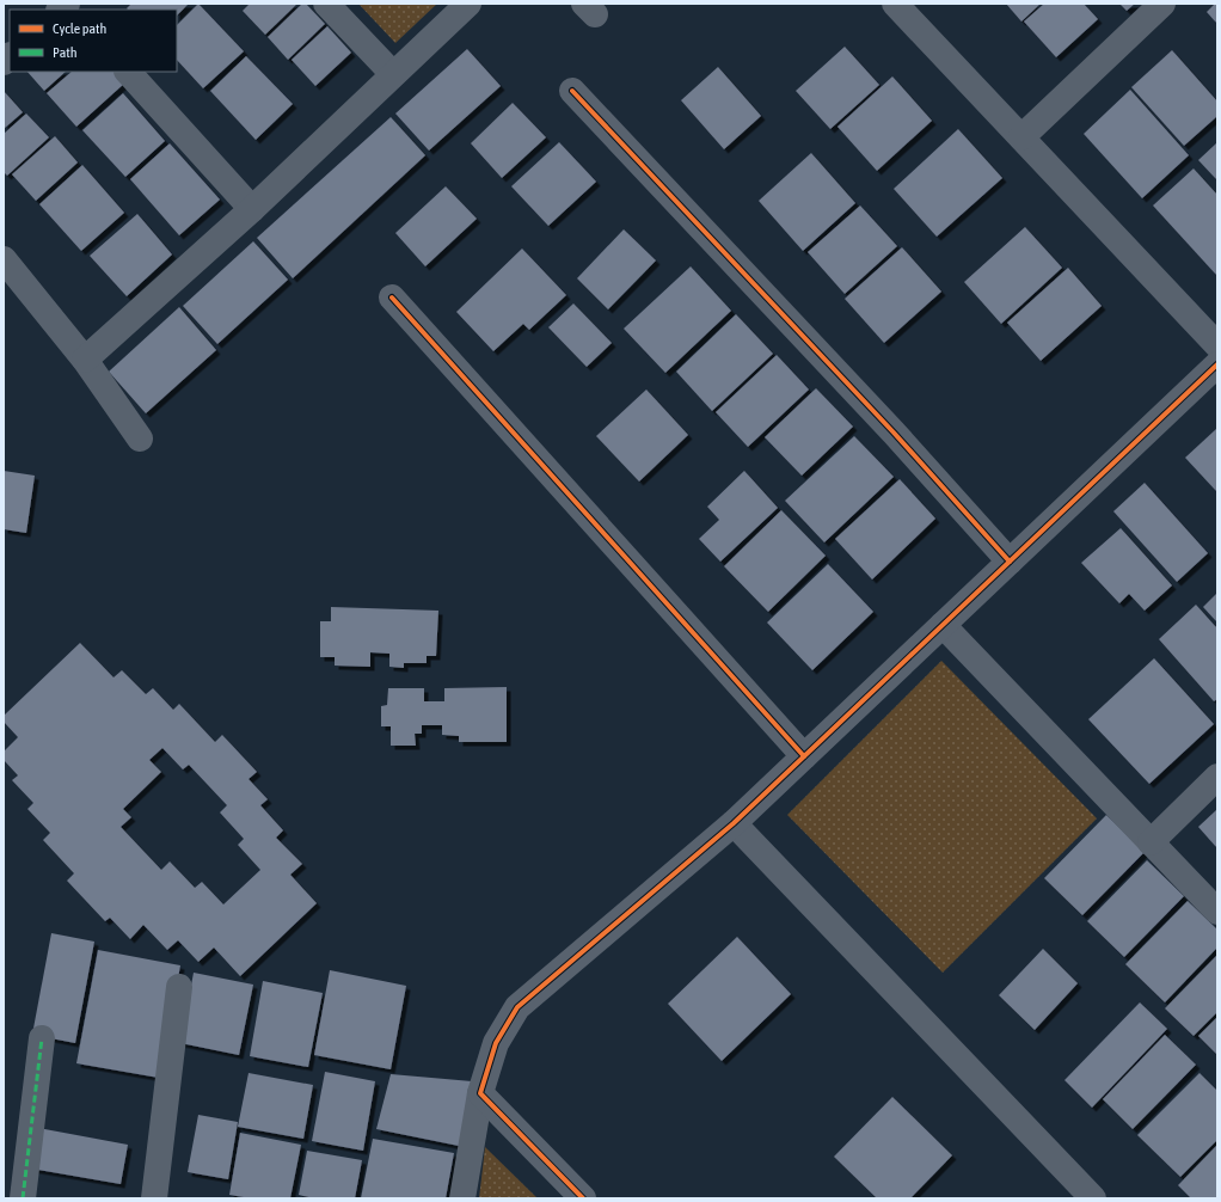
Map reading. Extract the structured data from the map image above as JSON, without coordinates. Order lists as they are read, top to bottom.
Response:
{
  "legend": ["Cycle path", "Path"]
}
